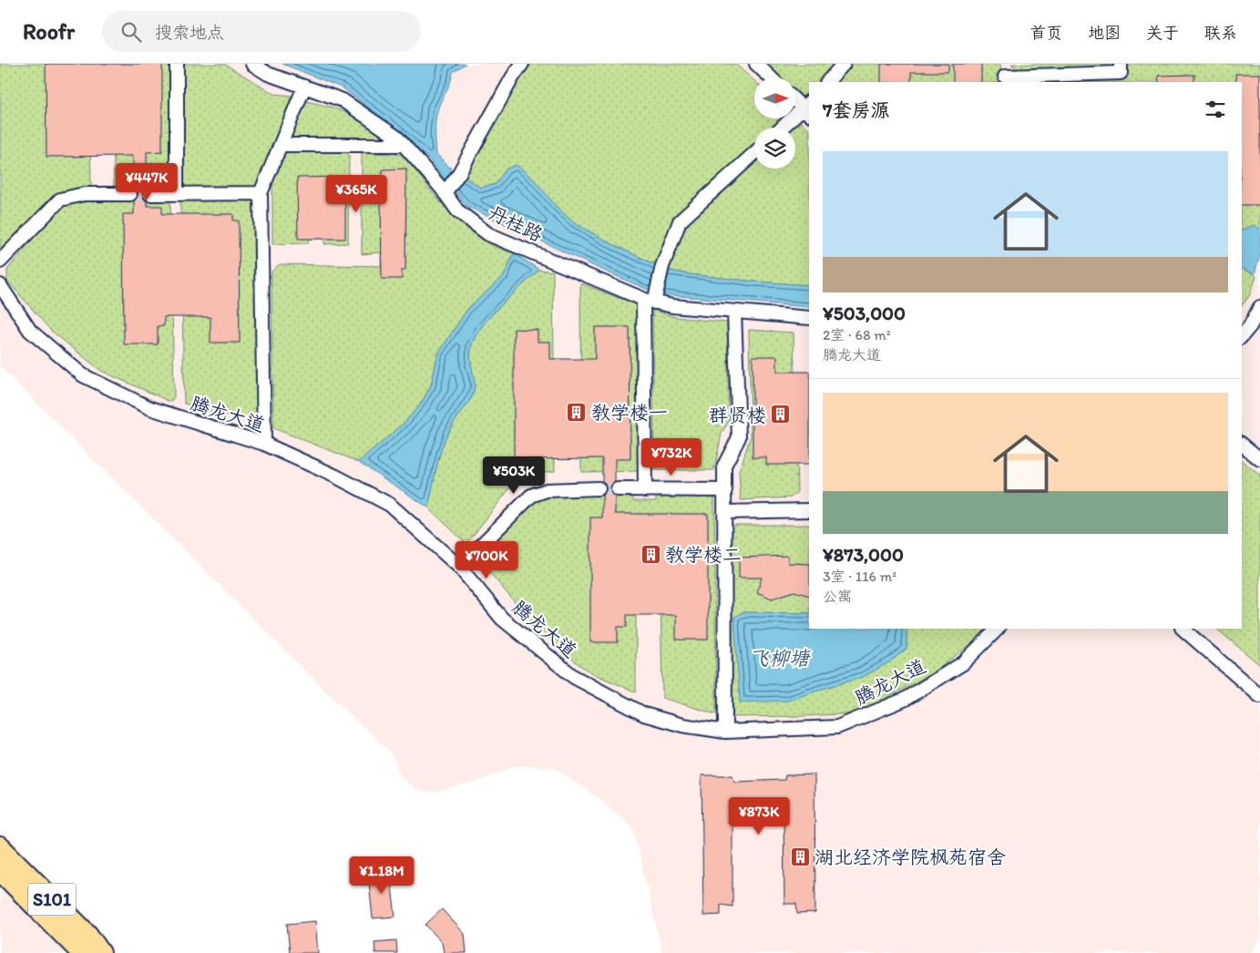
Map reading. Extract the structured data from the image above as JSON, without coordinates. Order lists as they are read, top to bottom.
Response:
{
  "streets": {
    "main road": ["S101"],
    "street": ["丹桂路", "腾龙大道"]
  },
  "water": ["飞柳塘"],
  "places": {
    "building": [
      "教学楼一",
      "群贤楼",
      "教学楼二",
      "湖北经济学院枫苑宿舍"
    ]
  },
  "north": "right",
  "page": {
    "header": "Roofr",
    "search": "搜索地点",
    "nav": [
      "首页",
      "地图",
      "关于",
      "联系"
    ],
    "heading": "7套房源",
    "list": [
      {
        "name": "¥503,000",
        "note": "2室 · 68 m² · 腾龙大道"
      },
      {
        "name": "¥873,000",
        "note": "3室 · 116 m² · 公寓"
      }
    ],
    "price": [
      "¥447K",
      "¥365K",
      "¥732K",
      "¥503K",
      "¥700K",
      "¥873K",
      "¥1.18M"
    ]
  }
}
